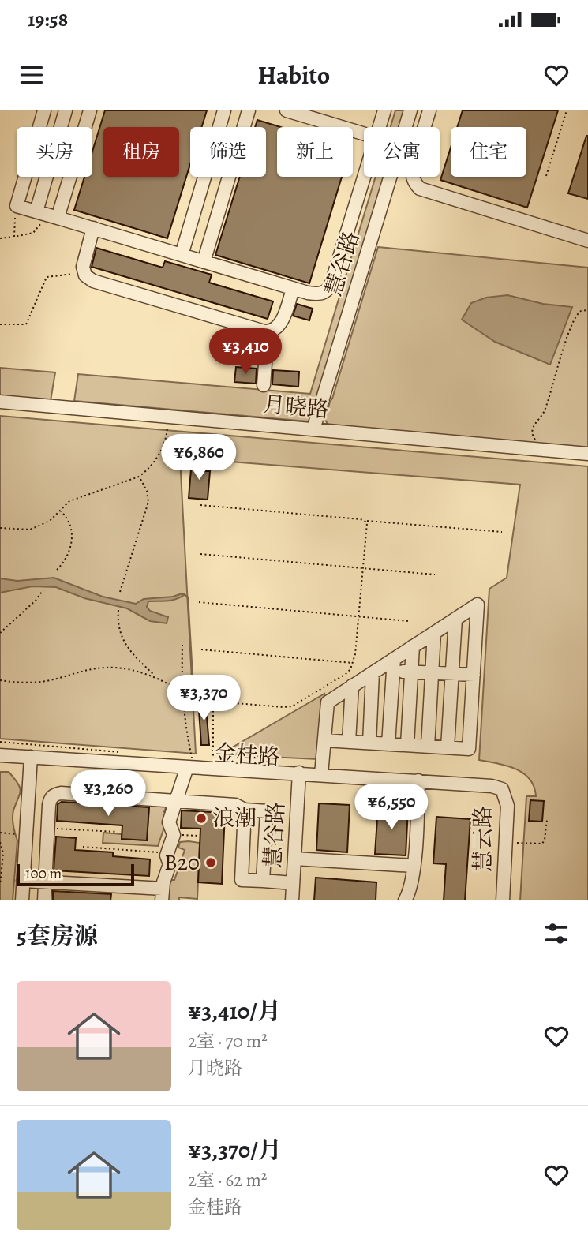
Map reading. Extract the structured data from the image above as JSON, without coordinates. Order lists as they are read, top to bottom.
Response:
{
  "streets": {
    "street": [
      "慧谷路",
      "月晓路",
      "金桂路",
      "慧云路"
    ]
  },
  "crossings": [
    ["慧谷路", "月晓路"],
    ["慧谷路", "金桂路"],
    ["金桂路", "慧云路"]
  ],
  "places": ["浪潮", "B20"],
  "scale_bar": "100 m",
  "page": {
    "status": "19:58",
    "header": "Habito",
    "chip": [
      "买房",
      "租房",
      "筛选",
      "新上",
      "公寓",
      "住宅"
    ],
    "price": [
      "¥3,410",
      "¥6,860",
      "¥3,370",
      "¥3,260",
      "¥6,550"
    ],
    "scale": "100 m",
    "heading": "5套房源",
    "list": [
      {
        "name": "¥3,410/月",
        "note": "2室 · 70 m² · 月晓路"
      },
      {
        "name": "¥3,370/月",
        "note": "2室 · 62 m² · 金桂路"
      }
    ]
  }
}
